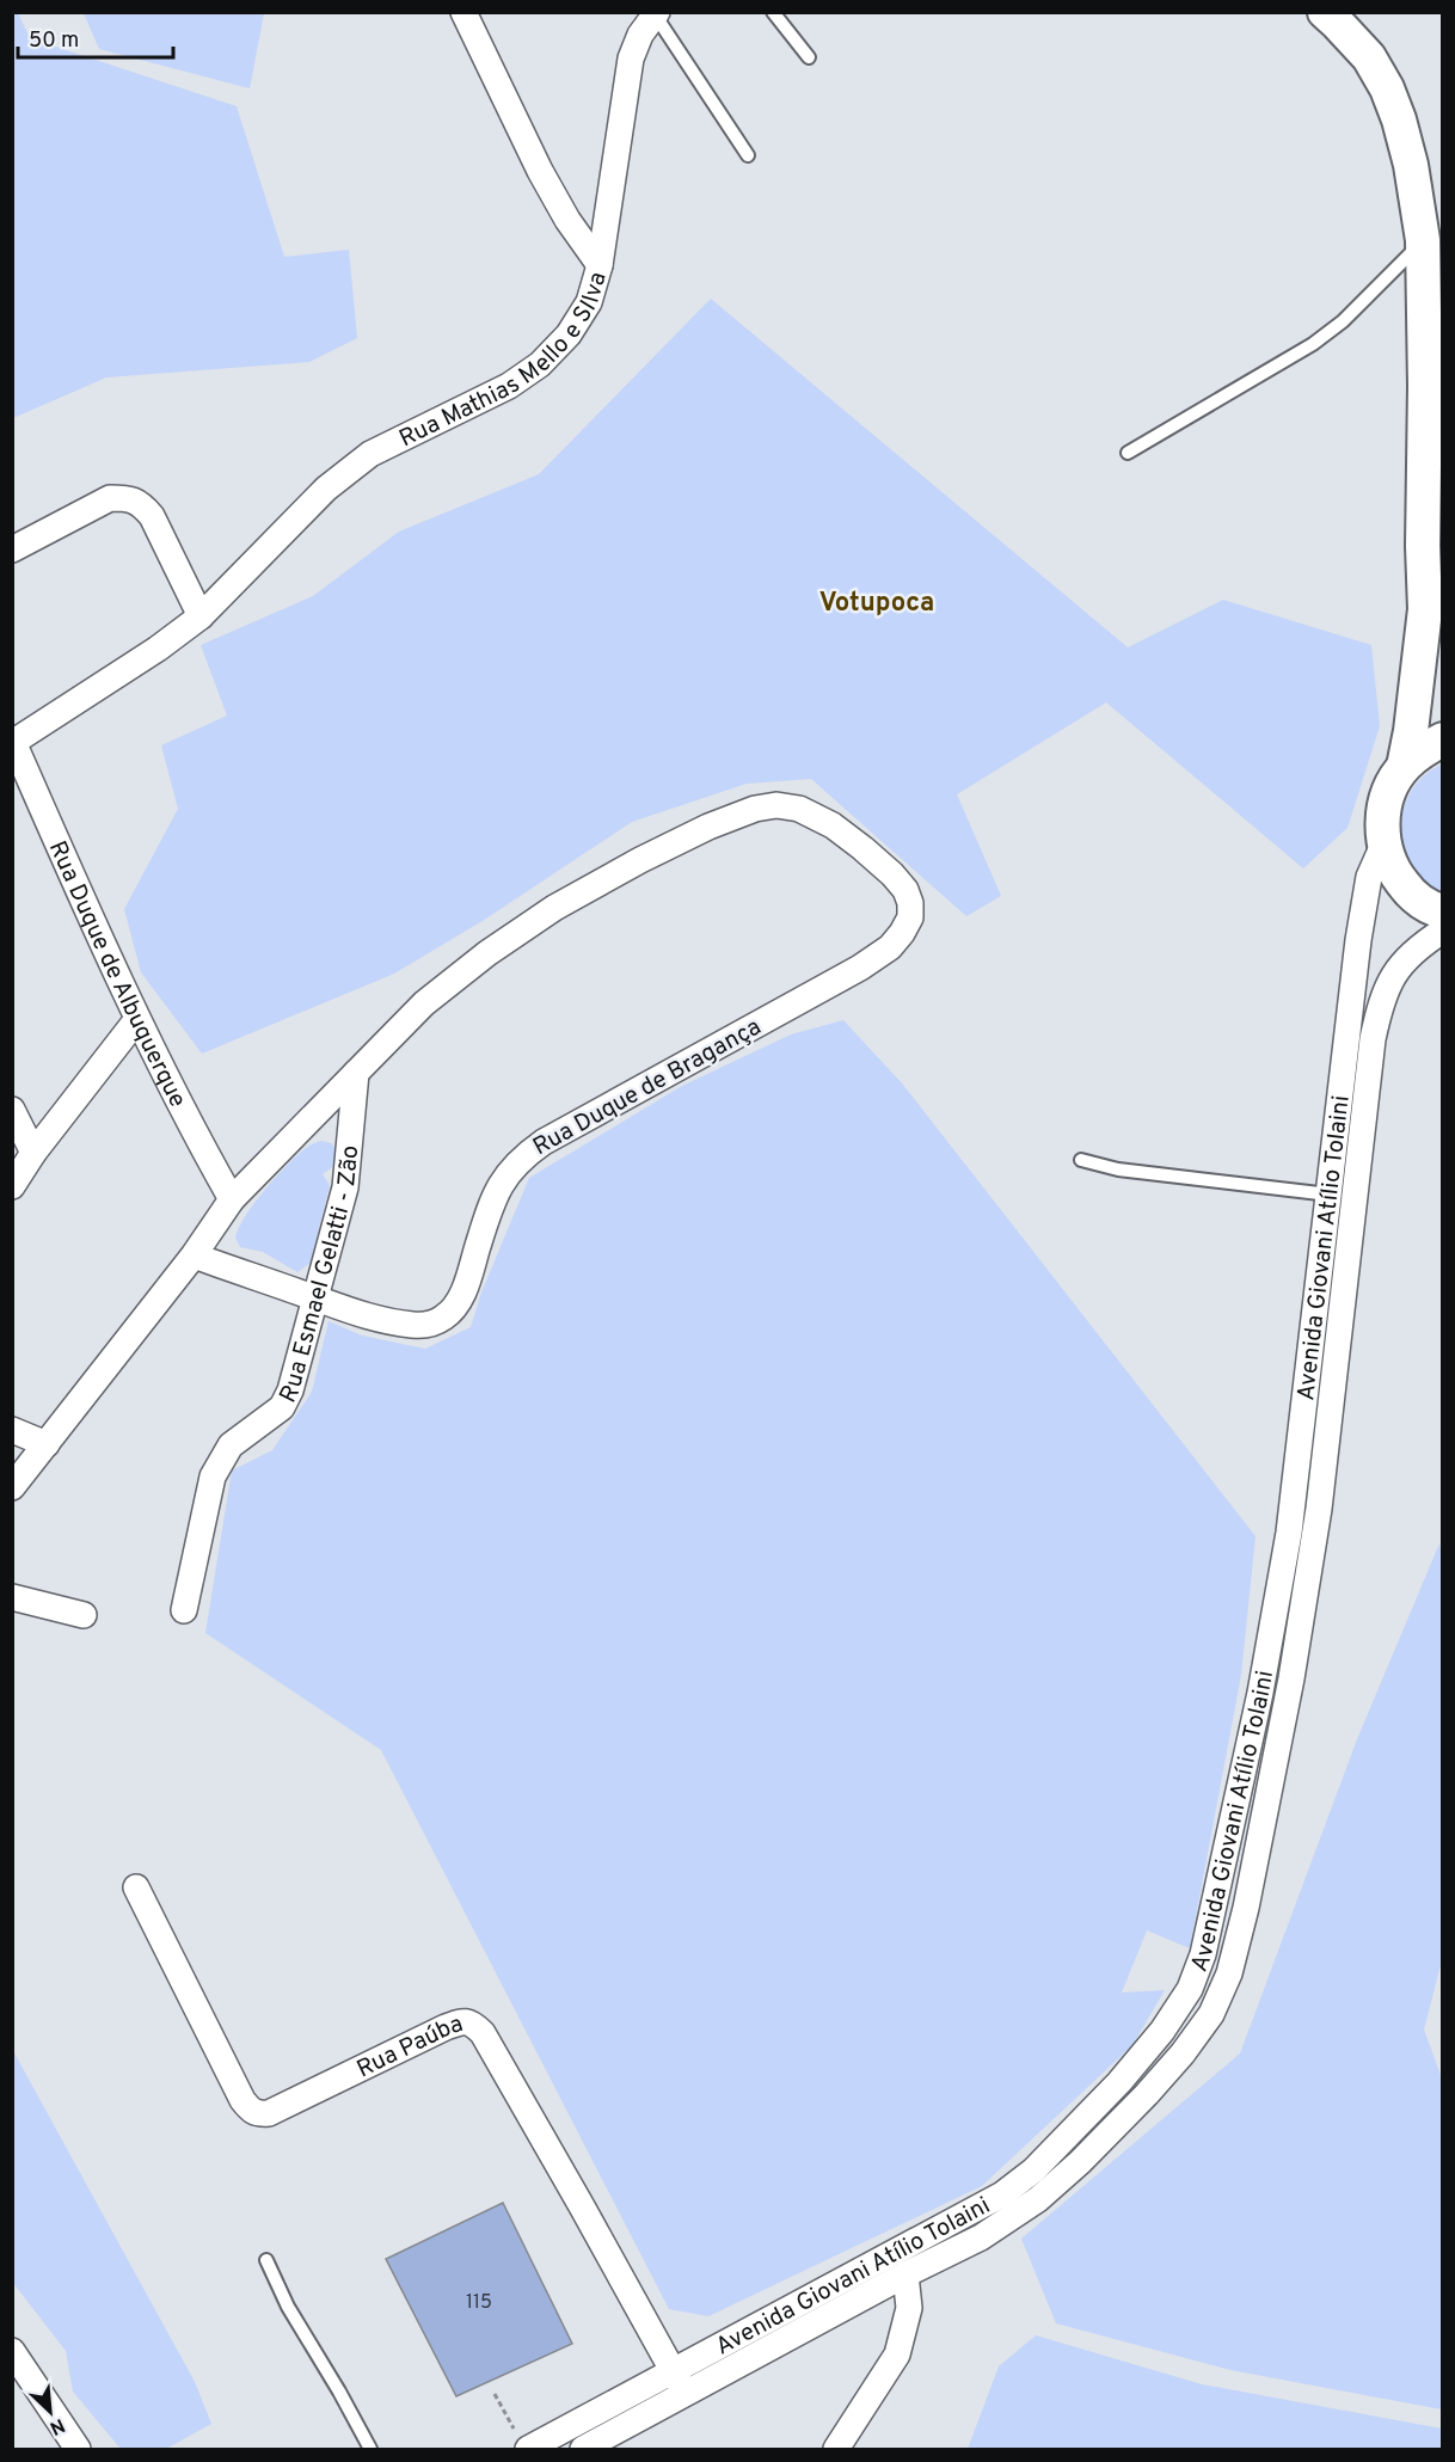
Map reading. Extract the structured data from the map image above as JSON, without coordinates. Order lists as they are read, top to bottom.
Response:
{
  "streets": {
    "street": [
      "Rua Mathias Mello e SIlva",
      "Rua Duque de Albuquerque",
      "Rua Duque de Bragança",
      "Avenida Giovani Atílio Tolaini",
      "Rua Esmael Gelatti - Zão",
      "Rua Paúba"
    ]
  },
  "crossings": [
    ["Rua Mathias Mello e SIlva", "Rua Duque de Albuquerque"],
    ["Rua Duque de Bragança", "Rua Esmael Gelatti - Zão"],
    ["Avenida Giovani Atílio Tolaini", "Rua Paúba"]
  ],
  "districts": ["Votupoca"],
  "house_numbers": ["115"],
  "scale_bar": "50 m",
  "north": "bottom right"
}
